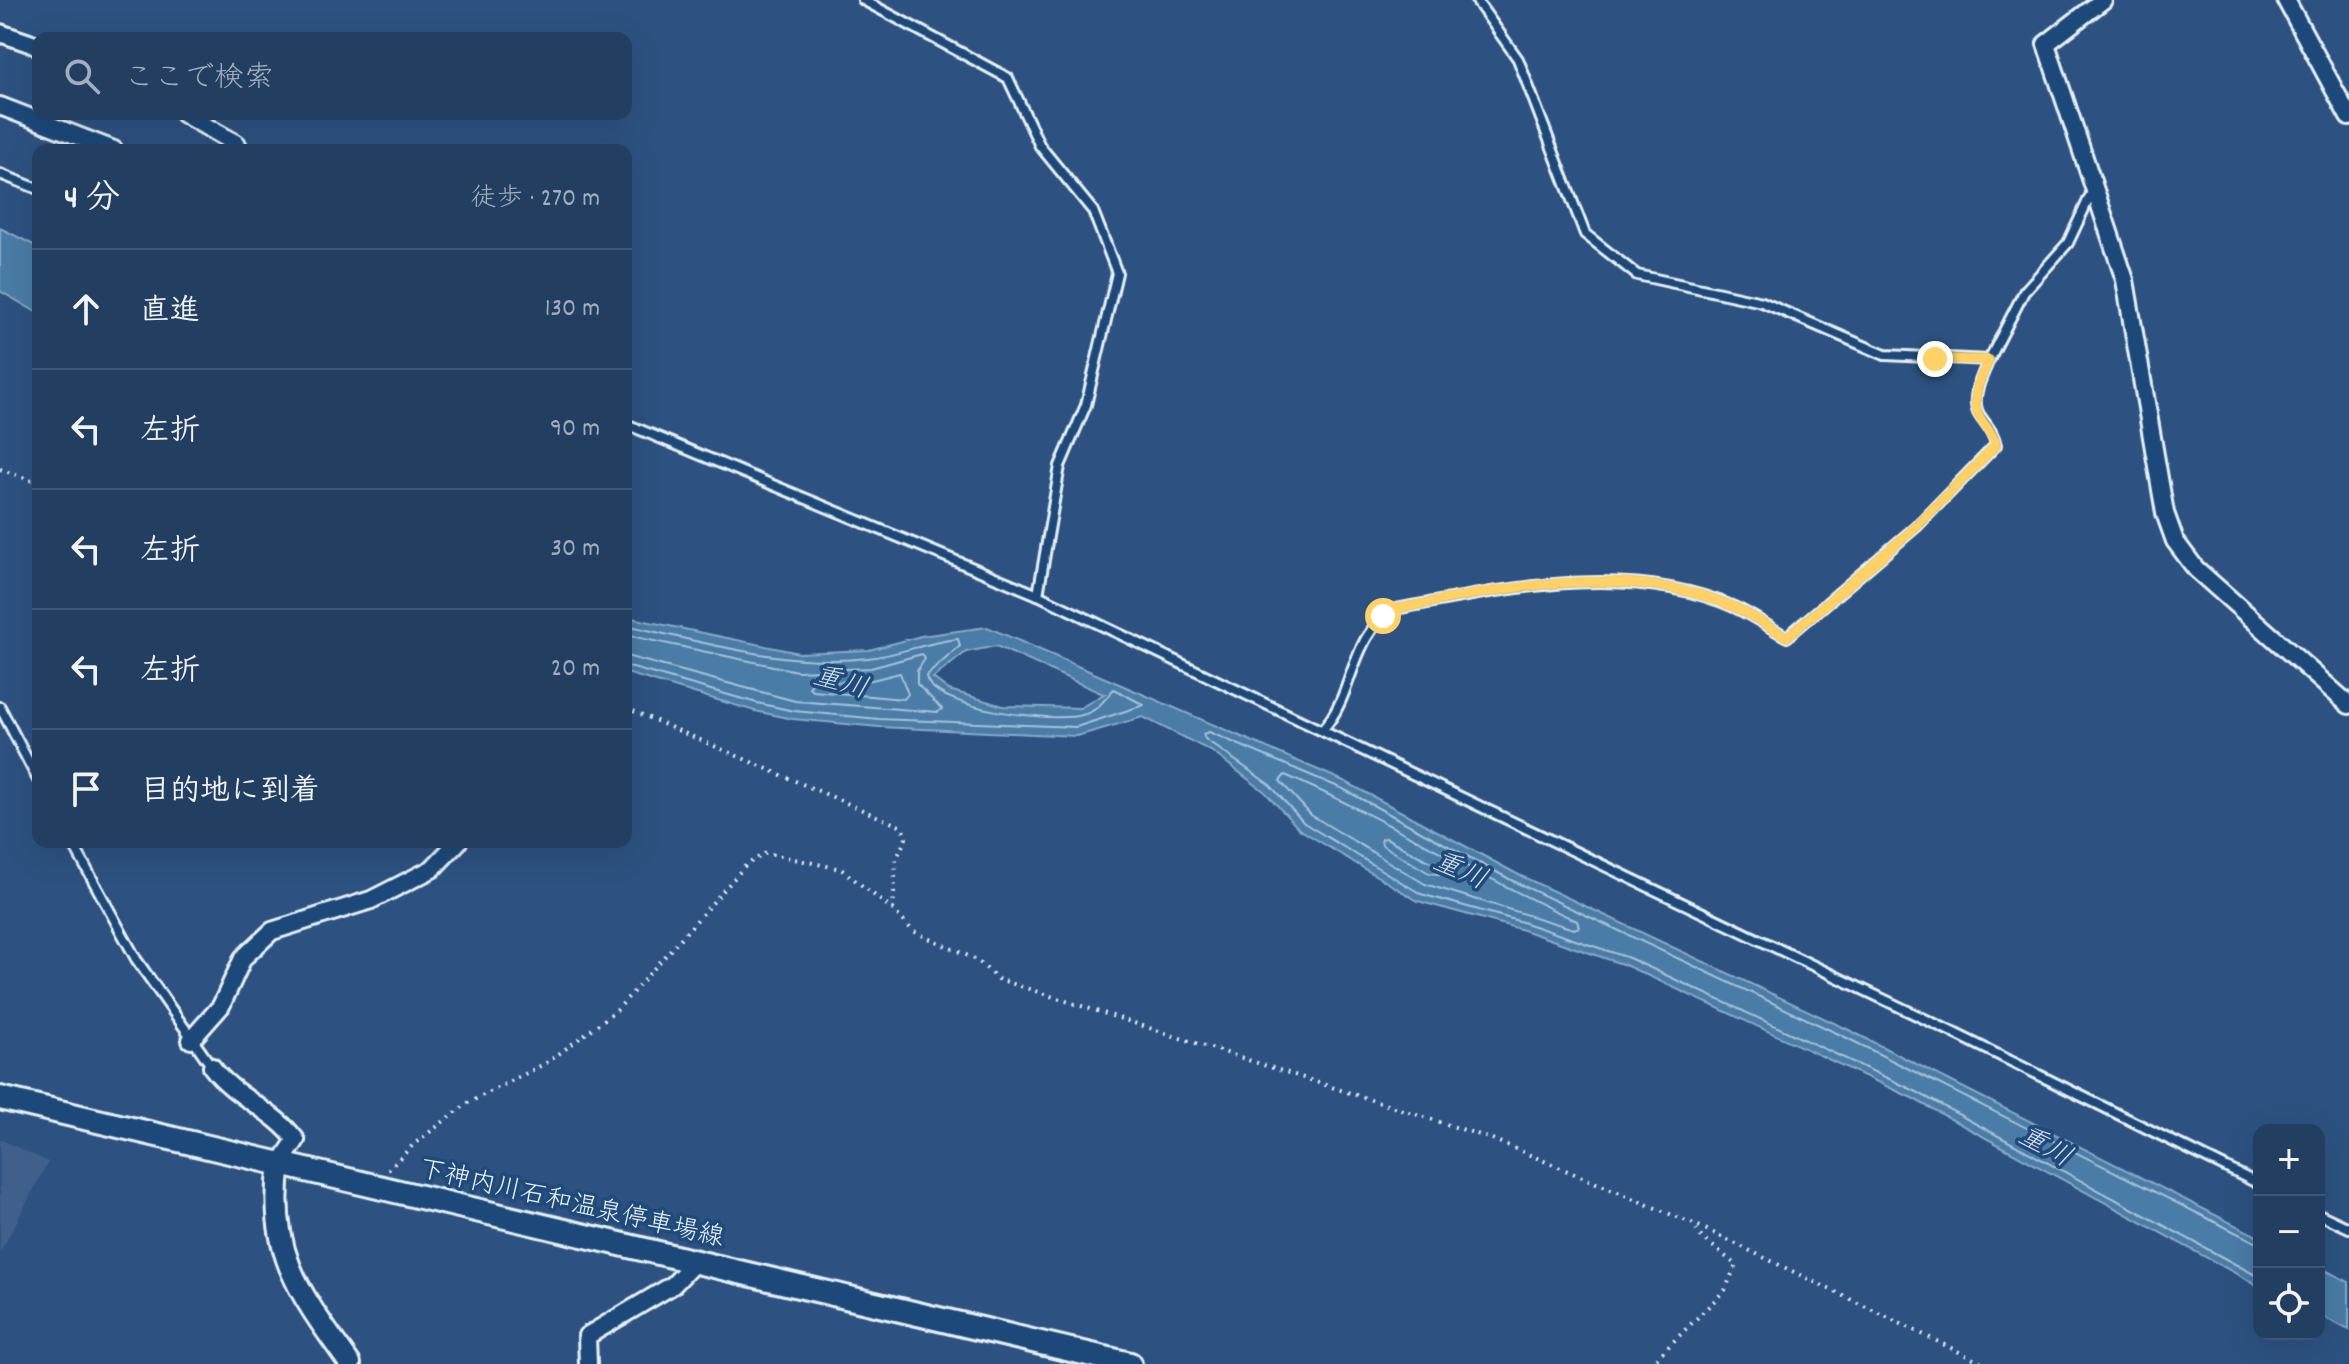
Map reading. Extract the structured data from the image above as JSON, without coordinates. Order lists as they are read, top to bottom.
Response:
{
  "streets": {
    "main road": ["下神内川石和温泉停車場線"]
  },
  "water": ["重川"],
  "page": {
    "search": "ここで検索",
    "heading": ["4 分", "徒歩 · 270 m"],
    "list": [
      ["直進", "130 m"],
      ["左折", "90 m"],
      ["左折", "30 m"],
      ["左折", "20 m"],
      "目的地に到着"
    ],
    "map_buttons": ["+", "−"]
  }
}
